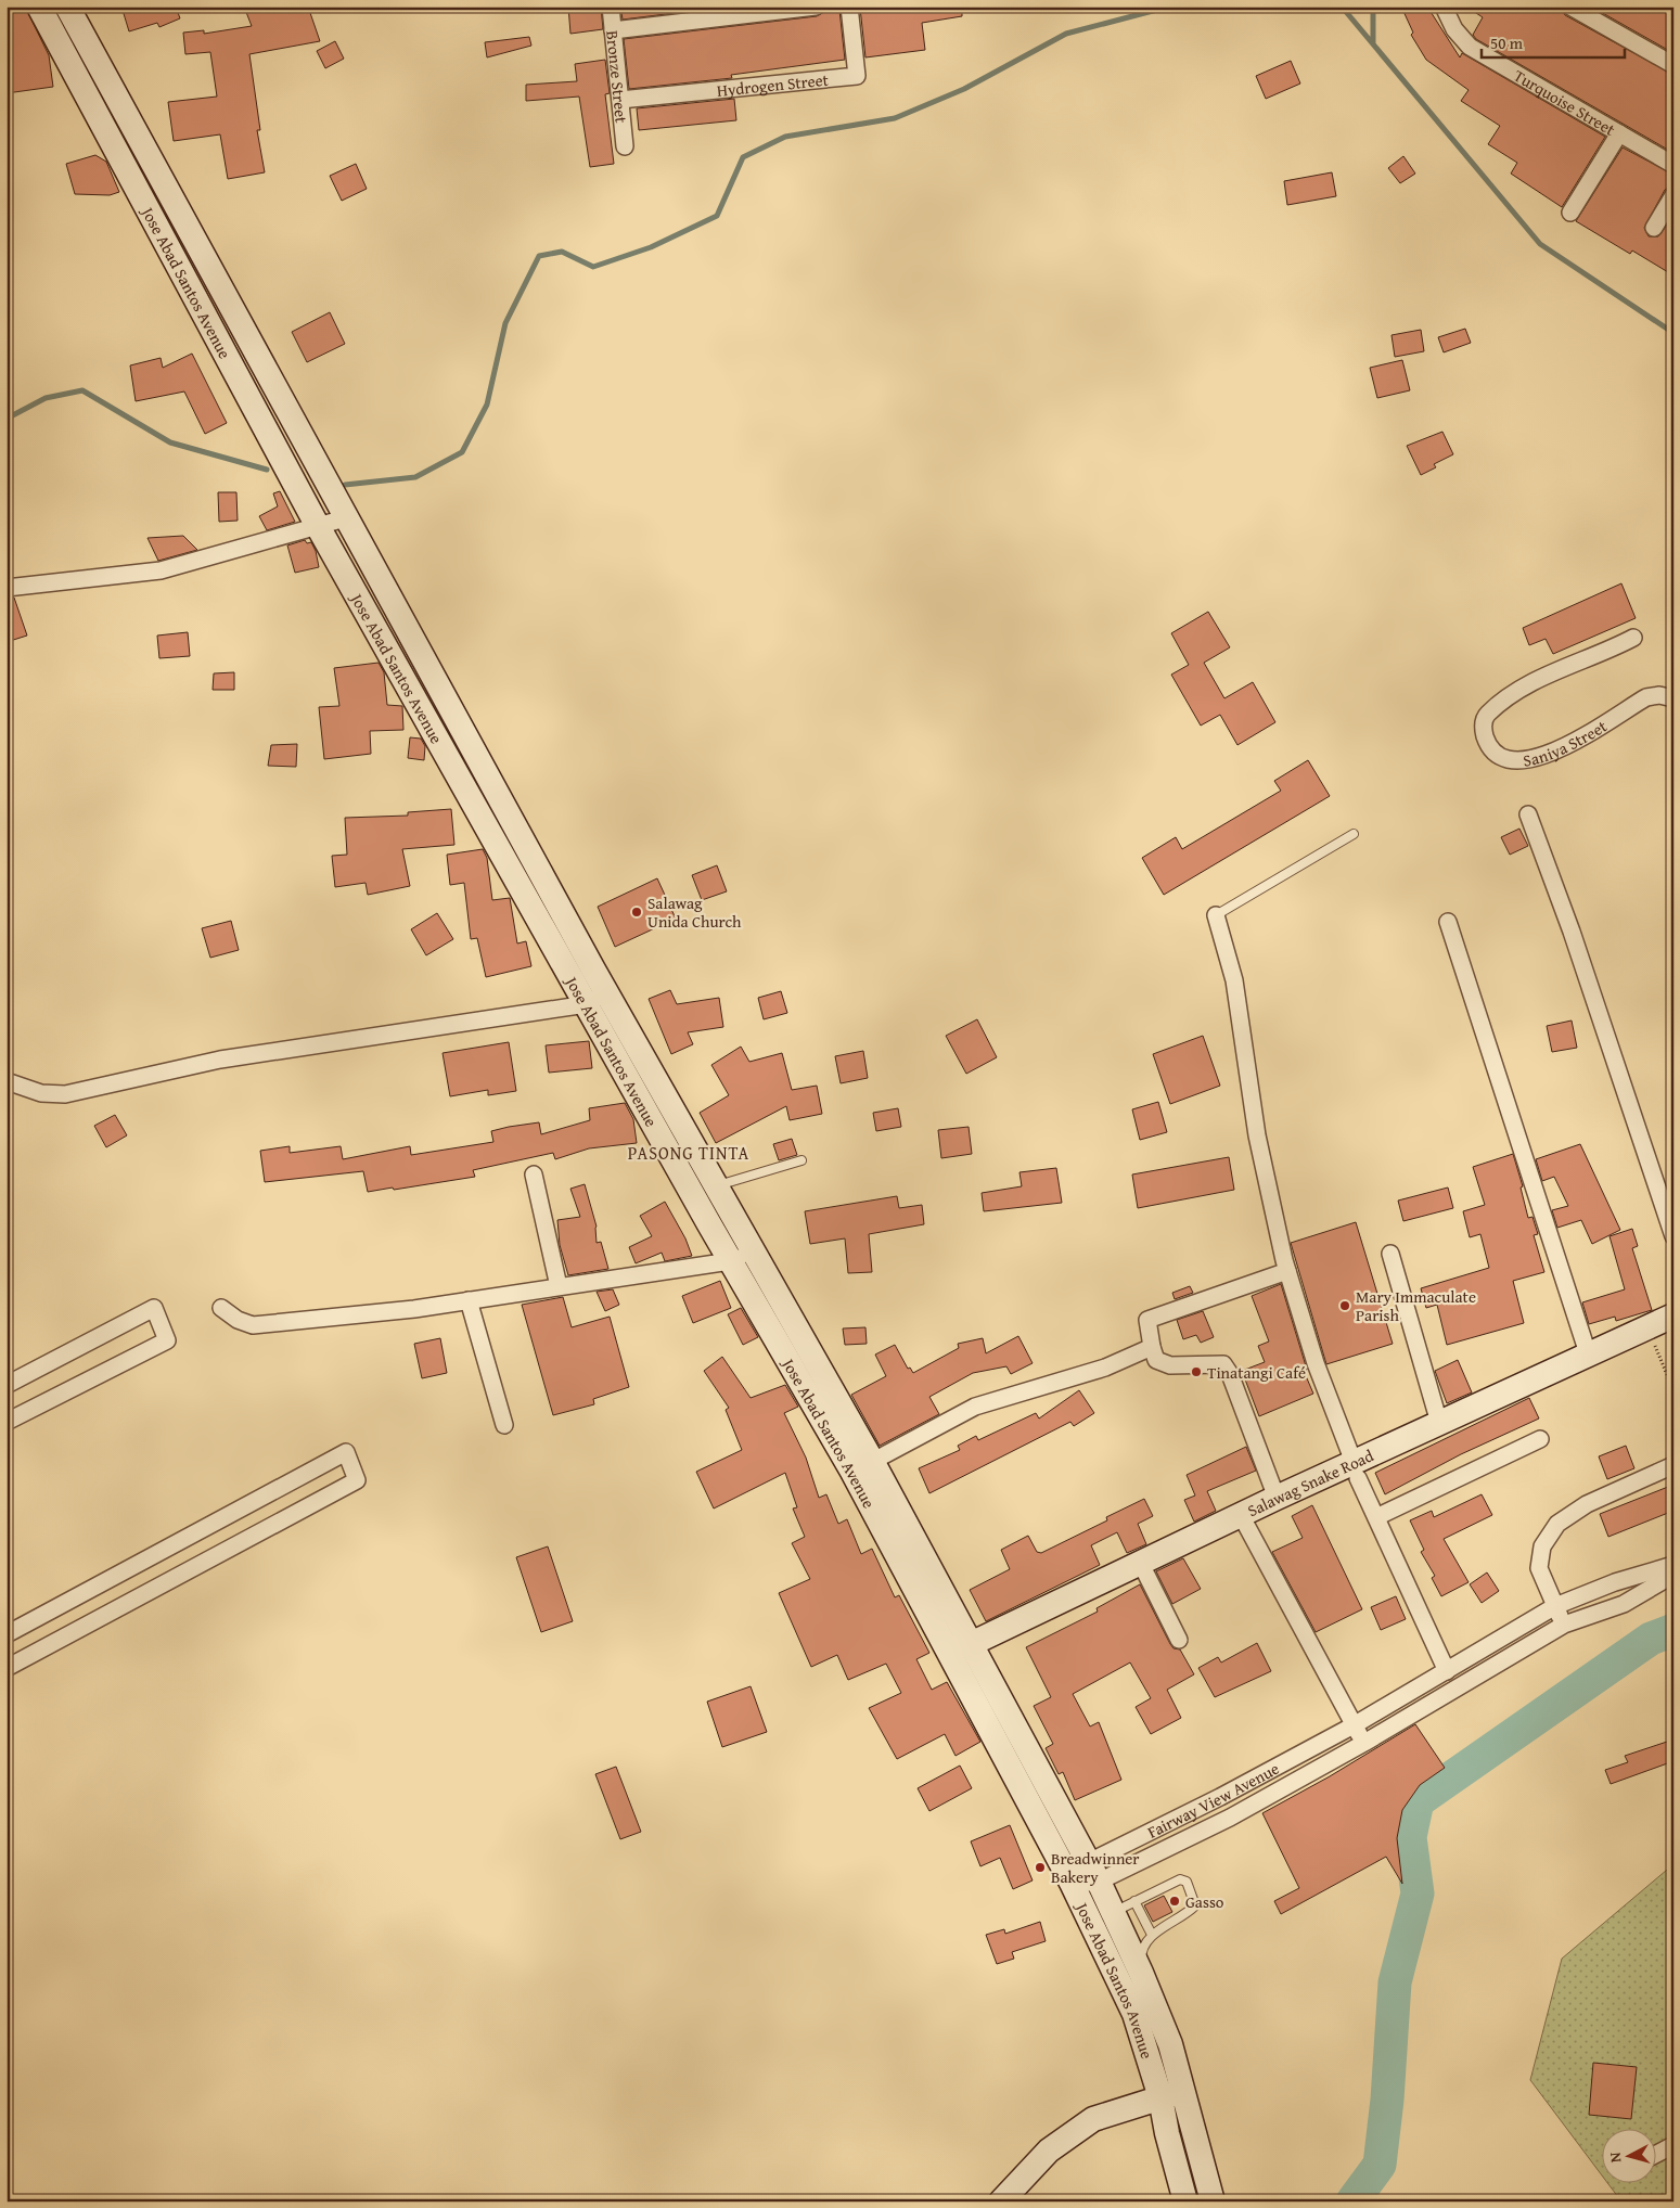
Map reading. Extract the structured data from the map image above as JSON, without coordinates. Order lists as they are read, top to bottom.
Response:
{
  "streets": {
    "main road": ["Jose Abad Santos Avenue", "Salawag Snake Road"],
    "street": [
      "Bronze Street",
      "Hydrogen Street",
      "Turquoise Street",
      "Saniya Street",
      "Fairway View Avenue"
    ]
  },
  "crossings": [
    ["Bronze Street", "Hydrogen Street"],
    ["Jose Abad Santos Avenue", "Salawag Snake Road"],
    ["Jose Abad Santos Avenue", "Fairway View Avenue"]
  ],
  "districts": ["PASONG TINTA"],
  "places": [
    "Salawag Unida Church",
    "Mary Immaculate Parish",
    "Tinatangi Café",
    "Breadwinner Bakery",
    "Gasso"
  ],
  "scale_bar": "50 m",
  "north": "left"
}
